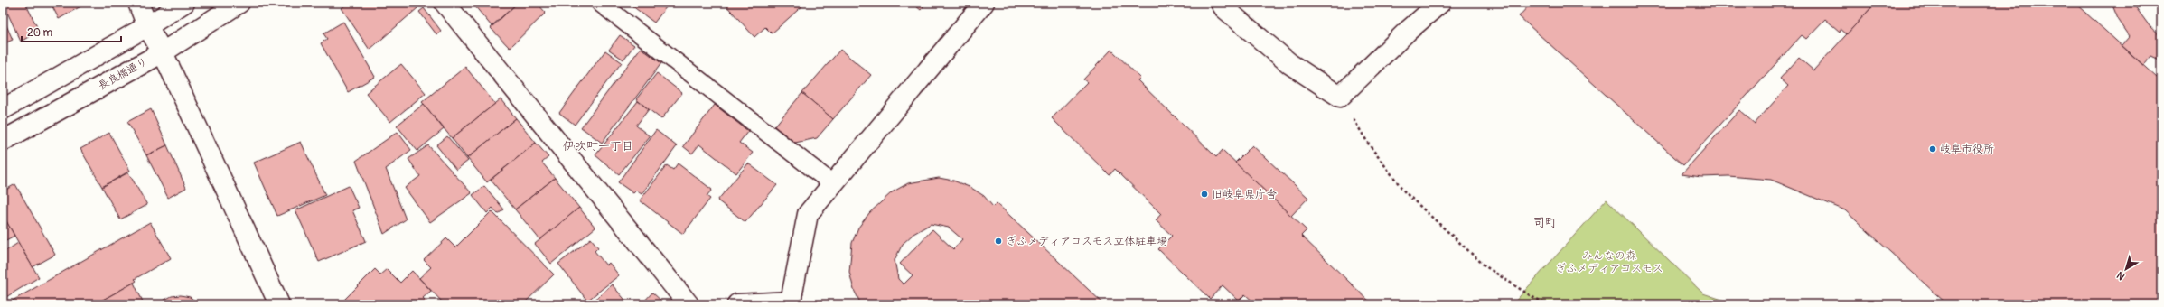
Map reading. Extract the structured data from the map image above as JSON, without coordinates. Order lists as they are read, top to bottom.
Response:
{
  "streets": {
    "main road": ["長良橋通り"]
  },
  "districts": ["伊吹町一丁目", "司町"],
  "parks": ["みんなの森 ぎふメディアコスモス"],
  "places": ["岐阜市役所", "旧岐阜県庁舎", "ぎふメディアコスモス立体駐車場"],
  "scale_bar": "20 m",
  "north": "bottom left"
}
